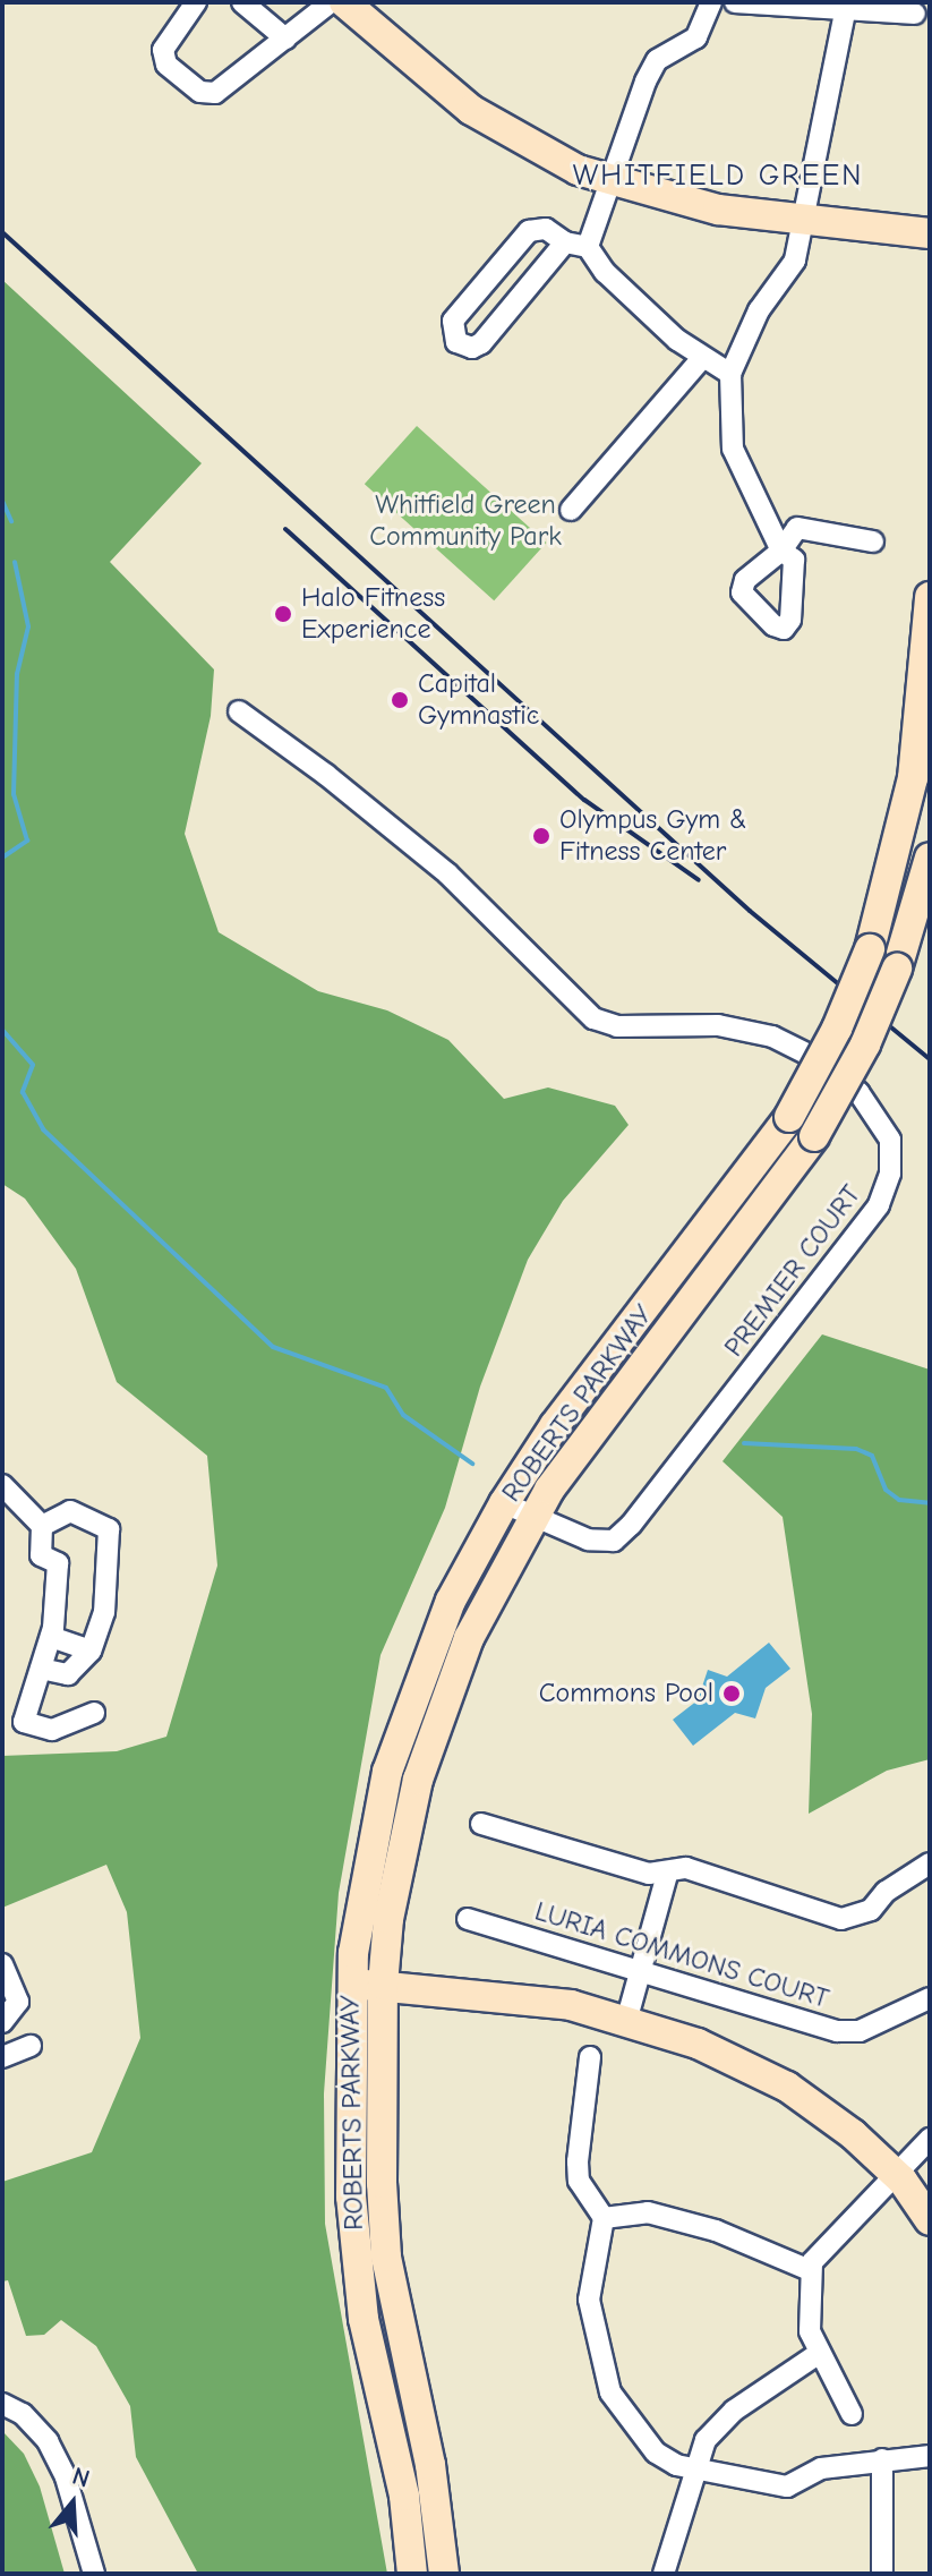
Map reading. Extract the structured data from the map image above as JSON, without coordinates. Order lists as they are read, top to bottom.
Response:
{
  "streets": {
    "main road": ["ROBERTS PARKWAY"],
    "street": ["PREMIER COURT", "LURIA COMMONS COURT"]
  },
  "crossings": [
    ["PREMIER COURT", "ROBERTS PARKWAY"]
  ],
  "districts": ["WHITFIELD GREEN"],
  "parks": ["Whitfield Green Community Park"],
  "places": [
    "Halo Fitness Experience",
    "Capital Gymnastic",
    "Olympus Gym & Fitness Center",
    "Commons Pool"
  ],
  "north": "top"
}
